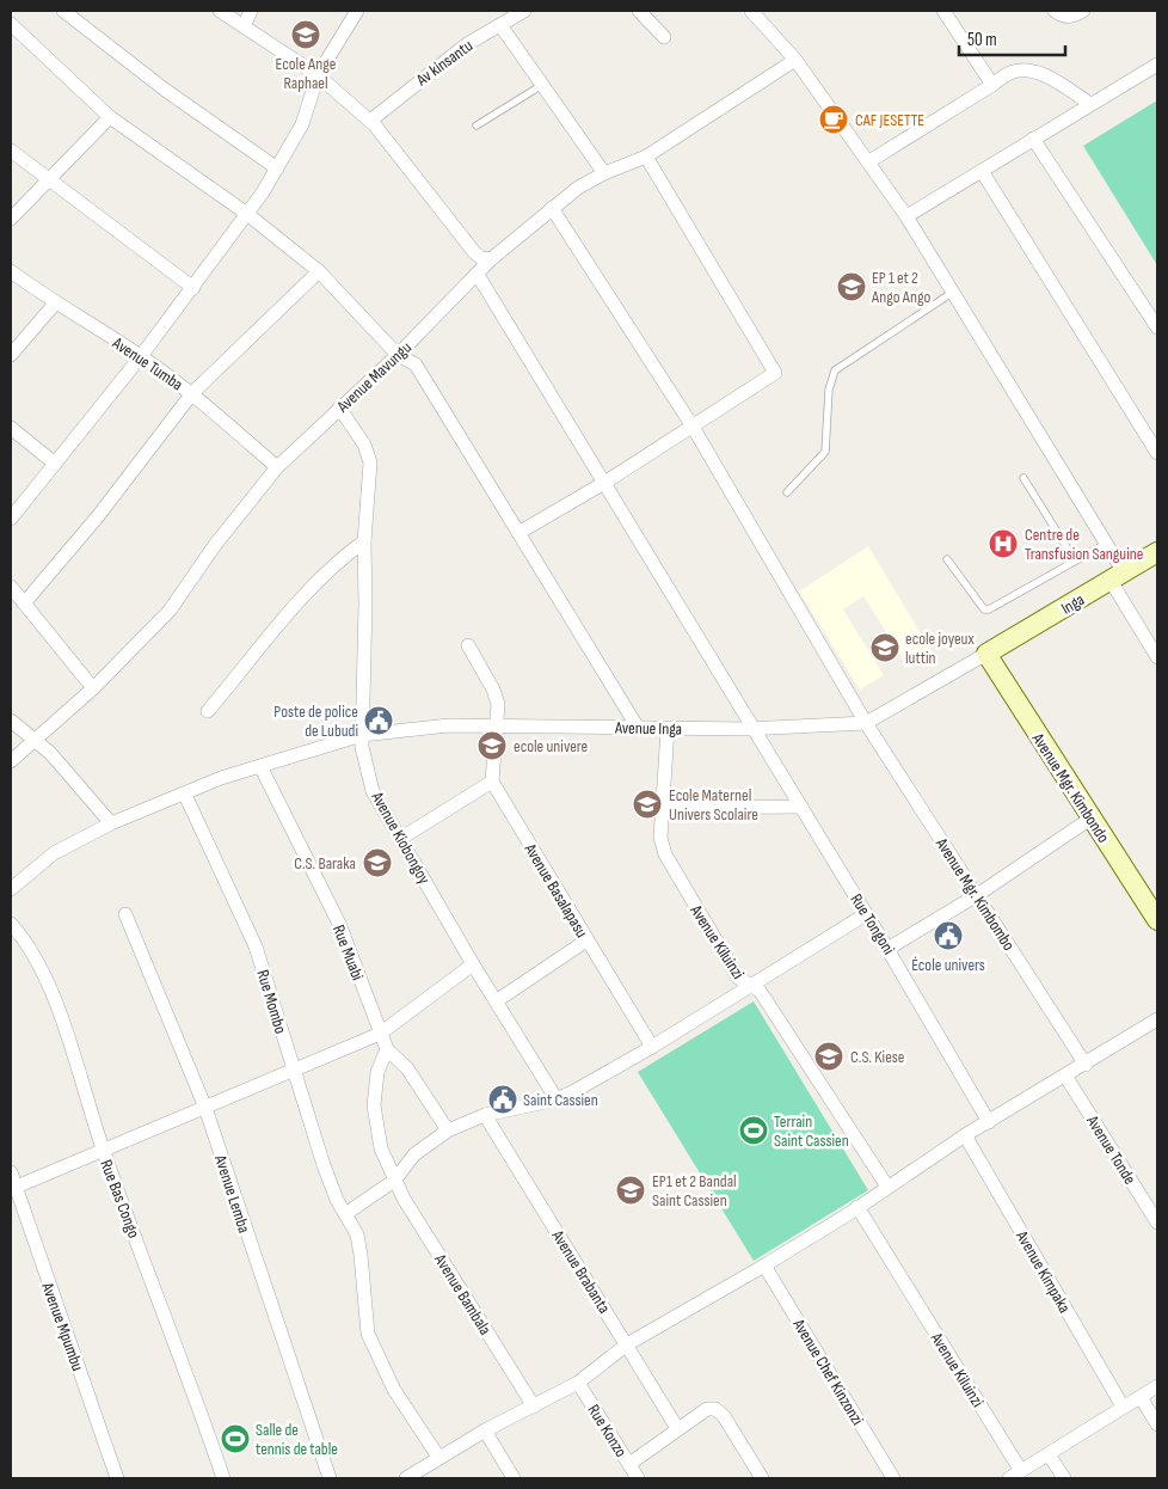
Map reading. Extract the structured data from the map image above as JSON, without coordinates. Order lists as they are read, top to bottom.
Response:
{
  "streets": {
    "street": [
      "Av kinsantu",
      "Avenue Tumba",
      "Avenue Mavungu",
      "Inga",
      "Avenue Inga",
      "Avenue Mgr. Kimbondo",
      "Avenue Kiobongoy",
      "Avenue Basalapasu",
      "Avenue Mgr. Kimbombo",
      "Rue Tongoni",
      "Avenue Kiluinzi",
      "Rue Muabi",
      "Rue Mombo",
      "Avenue Tonde",
      "Avenue Lemba",
      "Rue Bas Congo",
      "Avenue Brabanta",
      "Avenue Kimpaka",
      "Avenue Bambala",
      "Avenue Mpumbu",
      "Avenue Chef Kinzonzi",
      "Rue Konzo"
    ]
  },
  "crossings": [
    ["Avenue Tumba", "Avenue Mavungu"],
    ["Avenue Mavungu", "Avenue Kiobongoy"],
    ["Avenue Mavungu", "Avenue Mgr. Kimbombo"],
    ["Avenue Mavungu", "Rue Tongoni"],
    ["Inga", "Avenue Inga"],
    ["Inga", "Avenue Mgr. Kimbondo"],
    ["Avenue Inga", "Avenue Mgr. Kimbondo"],
    ["Avenue Inga", "Avenue Kiobongoy"],
    ["Avenue Inga", "Avenue Mgr. Kimbombo"],
    ["Avenue Inga", "Rue Tongoni"],
    ["Avenue Inga", "Avenue Kiluinzi"],
    ["Avenue Inga", "Rue Muabi"],
    ["Avenue Inga", "Rue Mombo"],
    ["Rue Muabi", "Avenue Bambala"]
  ],
  "places": {
    "school or university": [
      "Ecole Ange Raphael",
      "EP 1 et 2 Ango Ango",
      "ecole joyeux luttin",
      "ecole univere",
      "Ecole Maternel Univers Scolaire",
      "C.S. Baraka",
      "C.S. Kiese",
      "EP1 et 2 Bandal Saint Cassien"
    ],
    "cafe": ["CAF JESETTE"],
    "hospital": ["Centre de Transfusion Sanguine"],
    "public building": ["Poste de police de Lubudi", "École univers", "Saint Cassien"],
    "sports": ["Terrain Saint Cassien", "Salle de tennis de table"]
  },
  "scale_bar": "50 m"
}
